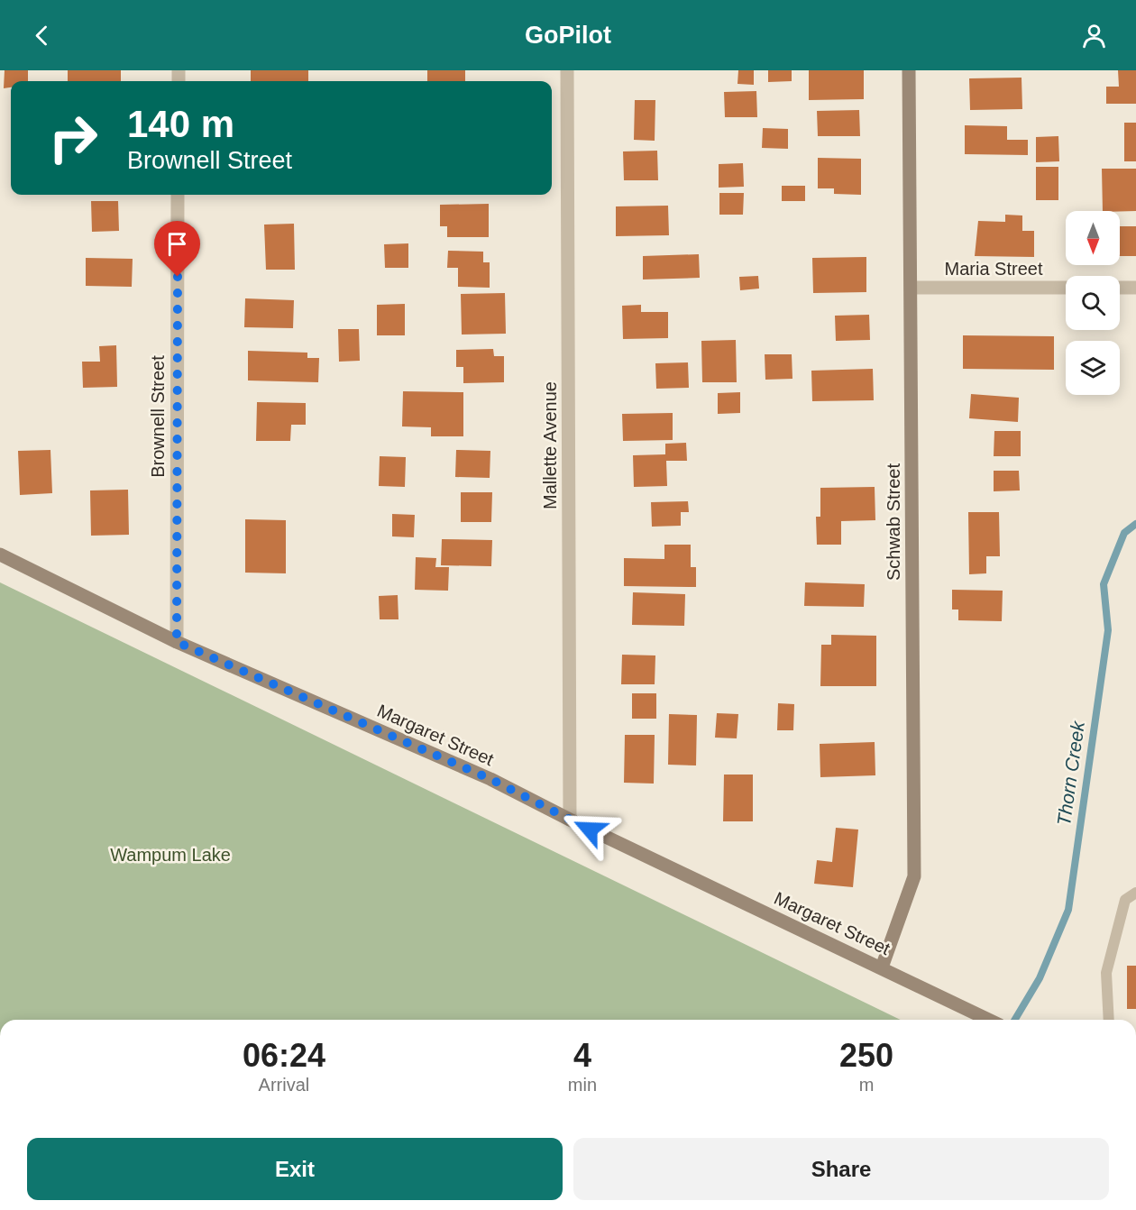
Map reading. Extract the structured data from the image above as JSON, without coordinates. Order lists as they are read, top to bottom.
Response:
{
  "streets": {
    "street": [
      "Maria Street",
      "Brownell Street",
      "Mallette Avenue",
      "Schwab Street",
      "Margaret Street"
    ]
  },
  "crossings": [
    ["Maria Street", "Schwab Street"],
    ["Brownell Street", "Margaret Street"],
    ["Mallette Avenue", "Margaret Street"],
    ["Schwab Street", "Margaret Street"]
  ],
  "water": ["Thorn Creek"],
  "parks": ["Wampum Lake"],
  "north": "bottom",
  "page": {
    "header": "GoPilot",
    "turn": ["140 m", "Brownell Street"],
    "eta": [
      "06:24",
      "Arrival",
      "4",
      "min",
      "250",
      "m"
    ],
    "buttons": ["Exit", "Share"]
  }
}
